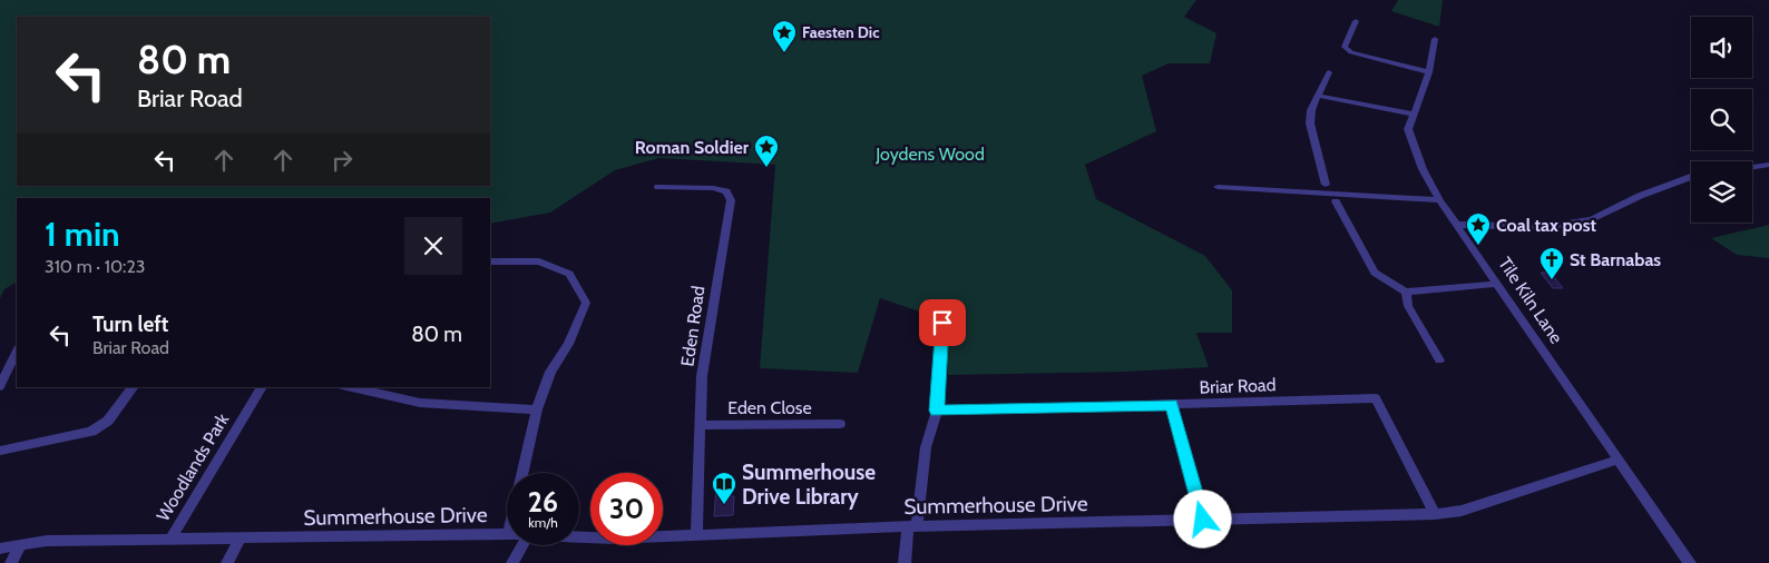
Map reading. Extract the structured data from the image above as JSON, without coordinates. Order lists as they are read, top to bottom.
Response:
{
  "streets": {
    "street": [
      "Tile Kiln Lane",
      "Eden Road",
      "Briar Road",
      "Eden Close",
      "Woodlands Park",
      "Summerhouse Drive"
    ]
  },
  "crossings": [
    ["Tile Kiln Lane", "Summerhouse Drive"],
    ["Eden Road", "Eden Close"],
    ["Eden Road", "Summerhouse Drive"],
    ["Briar Road", "Summerhouse Drive"],
    ["Woodlands Park", "Summerhouse Drive"]
  ],
  "parks": ["Joydens Wood"],
  "places": {
    "place": ["Faesten Dic", "Roman Soldier", "Coal tax post"],
    "church": ["St Barnabas"],
    "library": ["Summerhouse Drive Library"]
  },
  "page": {
    "turn": ["80 m", "Briar Road"],
    "heading": ["1 min", "310 m · 10:23"],
    "list": [
      {
        "name": "Turn left",
        "note": "Briar Road",
        "value": "80 m"
      }
    ],
    "speed": "26 km/h",
    "limit": "30"
  }
}
